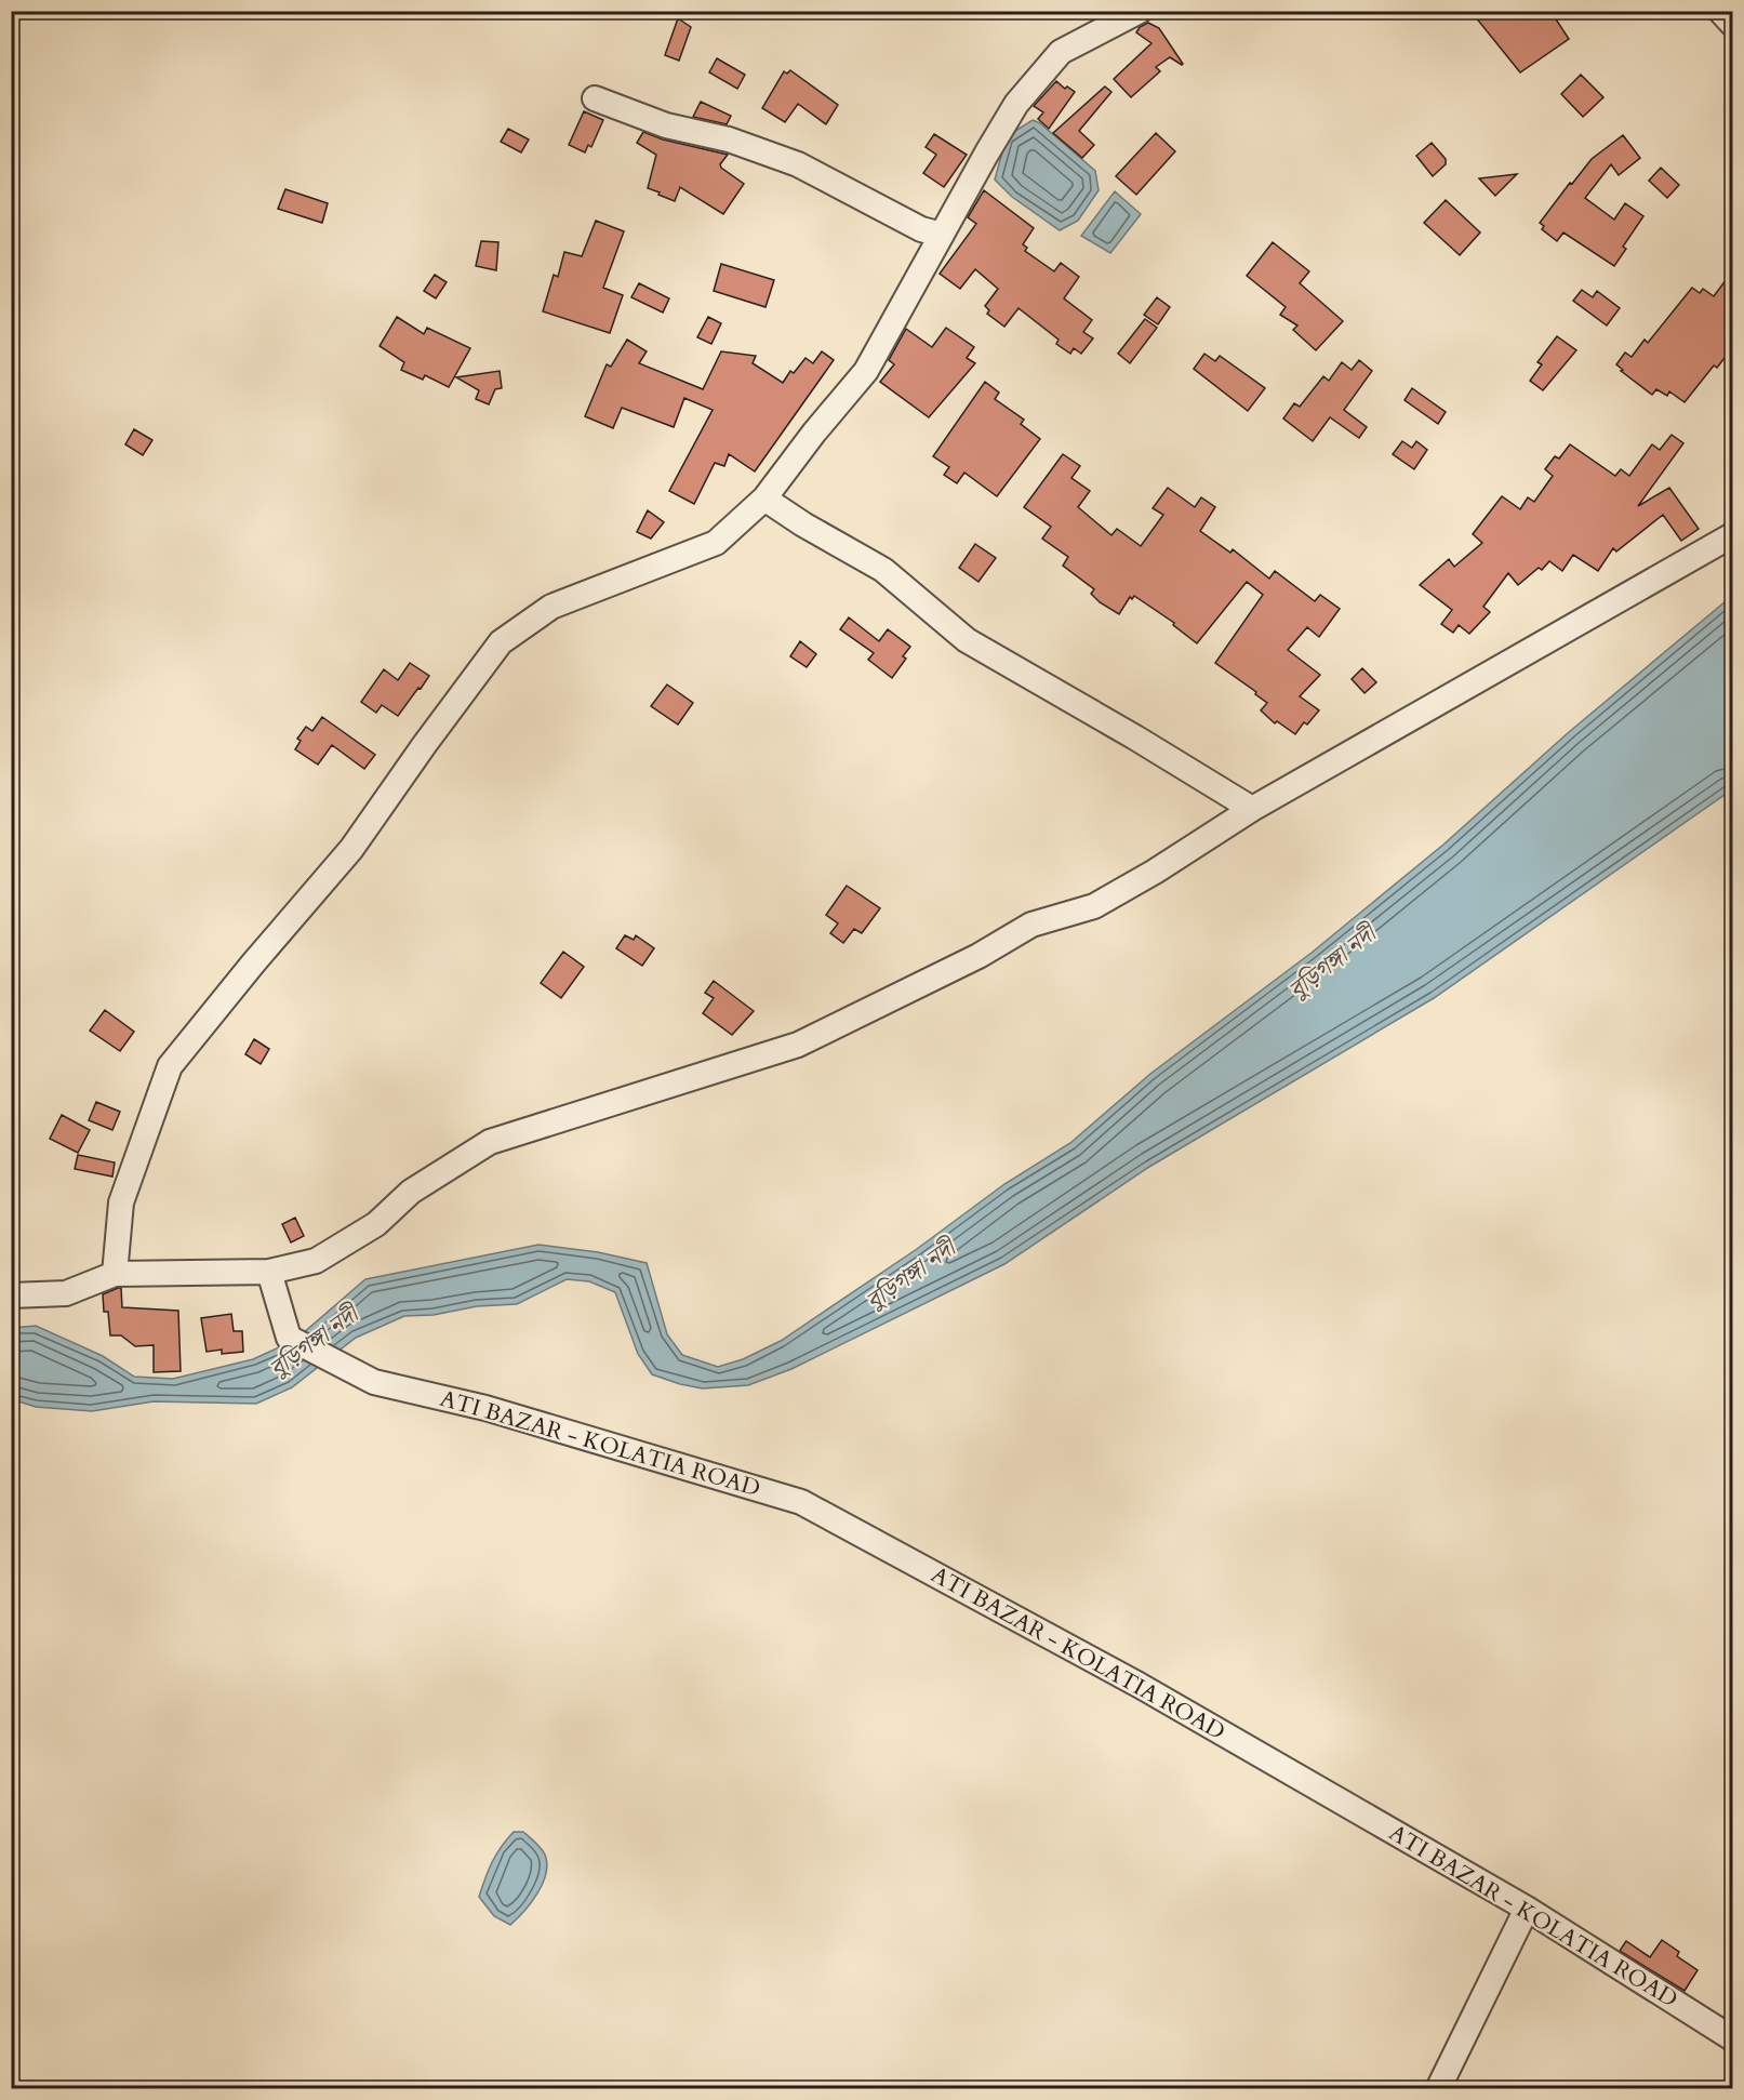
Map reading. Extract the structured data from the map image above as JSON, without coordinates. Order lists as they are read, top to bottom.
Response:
{
  "streets": {
    "street": ["ATI BAZAR - KOLATIA ROAD"]
  },
  "water": ["বুড়িগঙ্গা নদী"]
}
